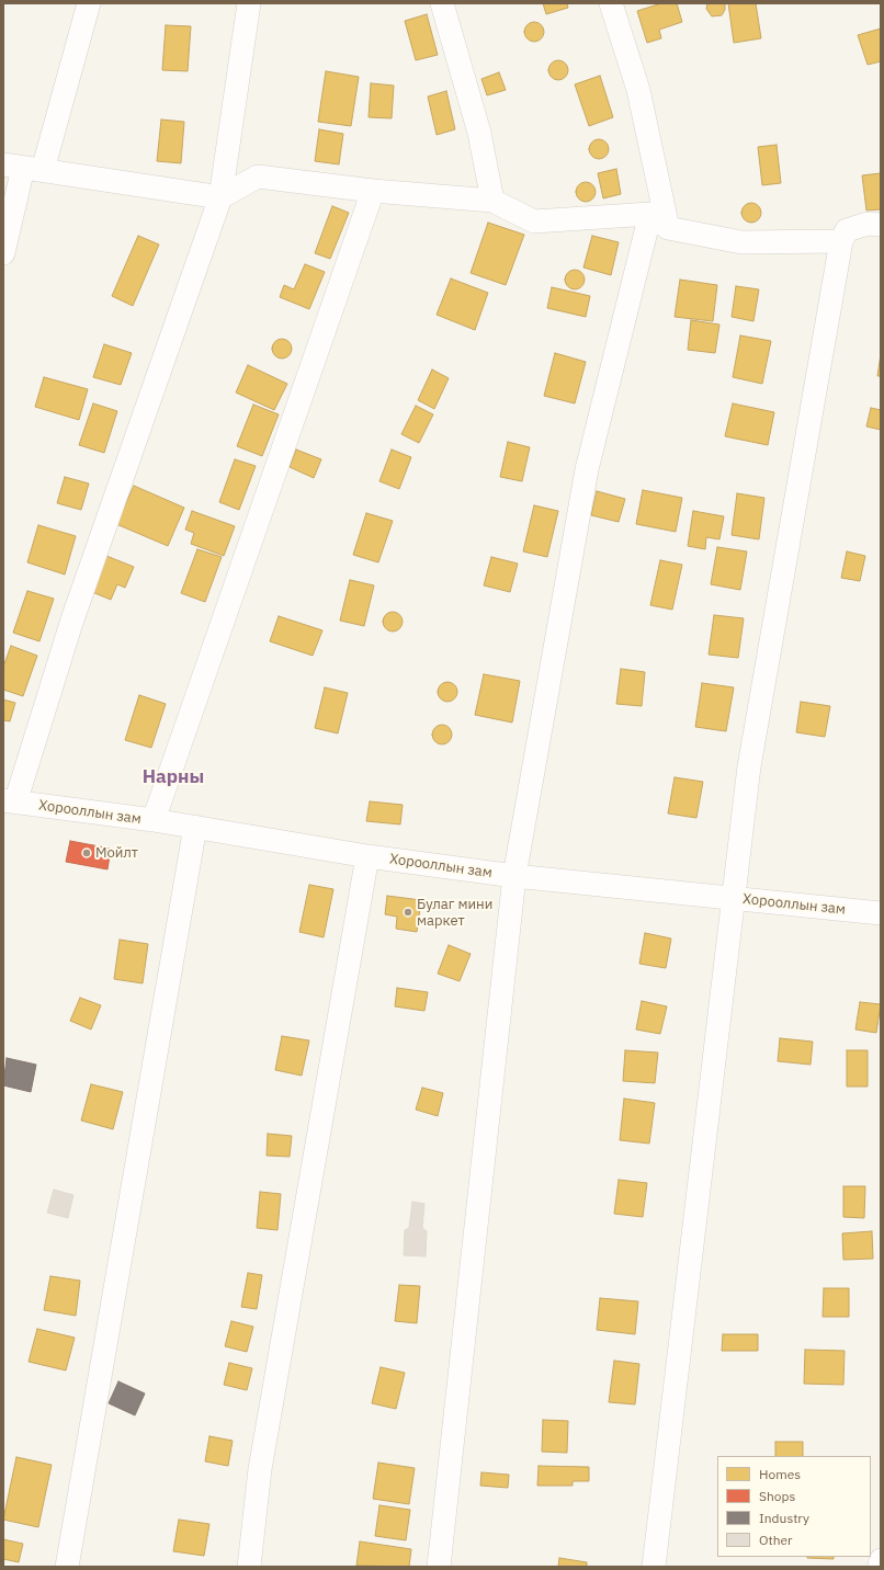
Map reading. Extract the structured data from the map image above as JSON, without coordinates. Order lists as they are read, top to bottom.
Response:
{
  "streets": {
    "street": ["Хорооллын зам"]
  },
  "districts": ["Нарны"],
  "places": ["Мойлт", "Булаг мини маркет"],
  "legend": [
    "Homes",
    "Shops",
    "Industry",
    "Other"
  ]
}
